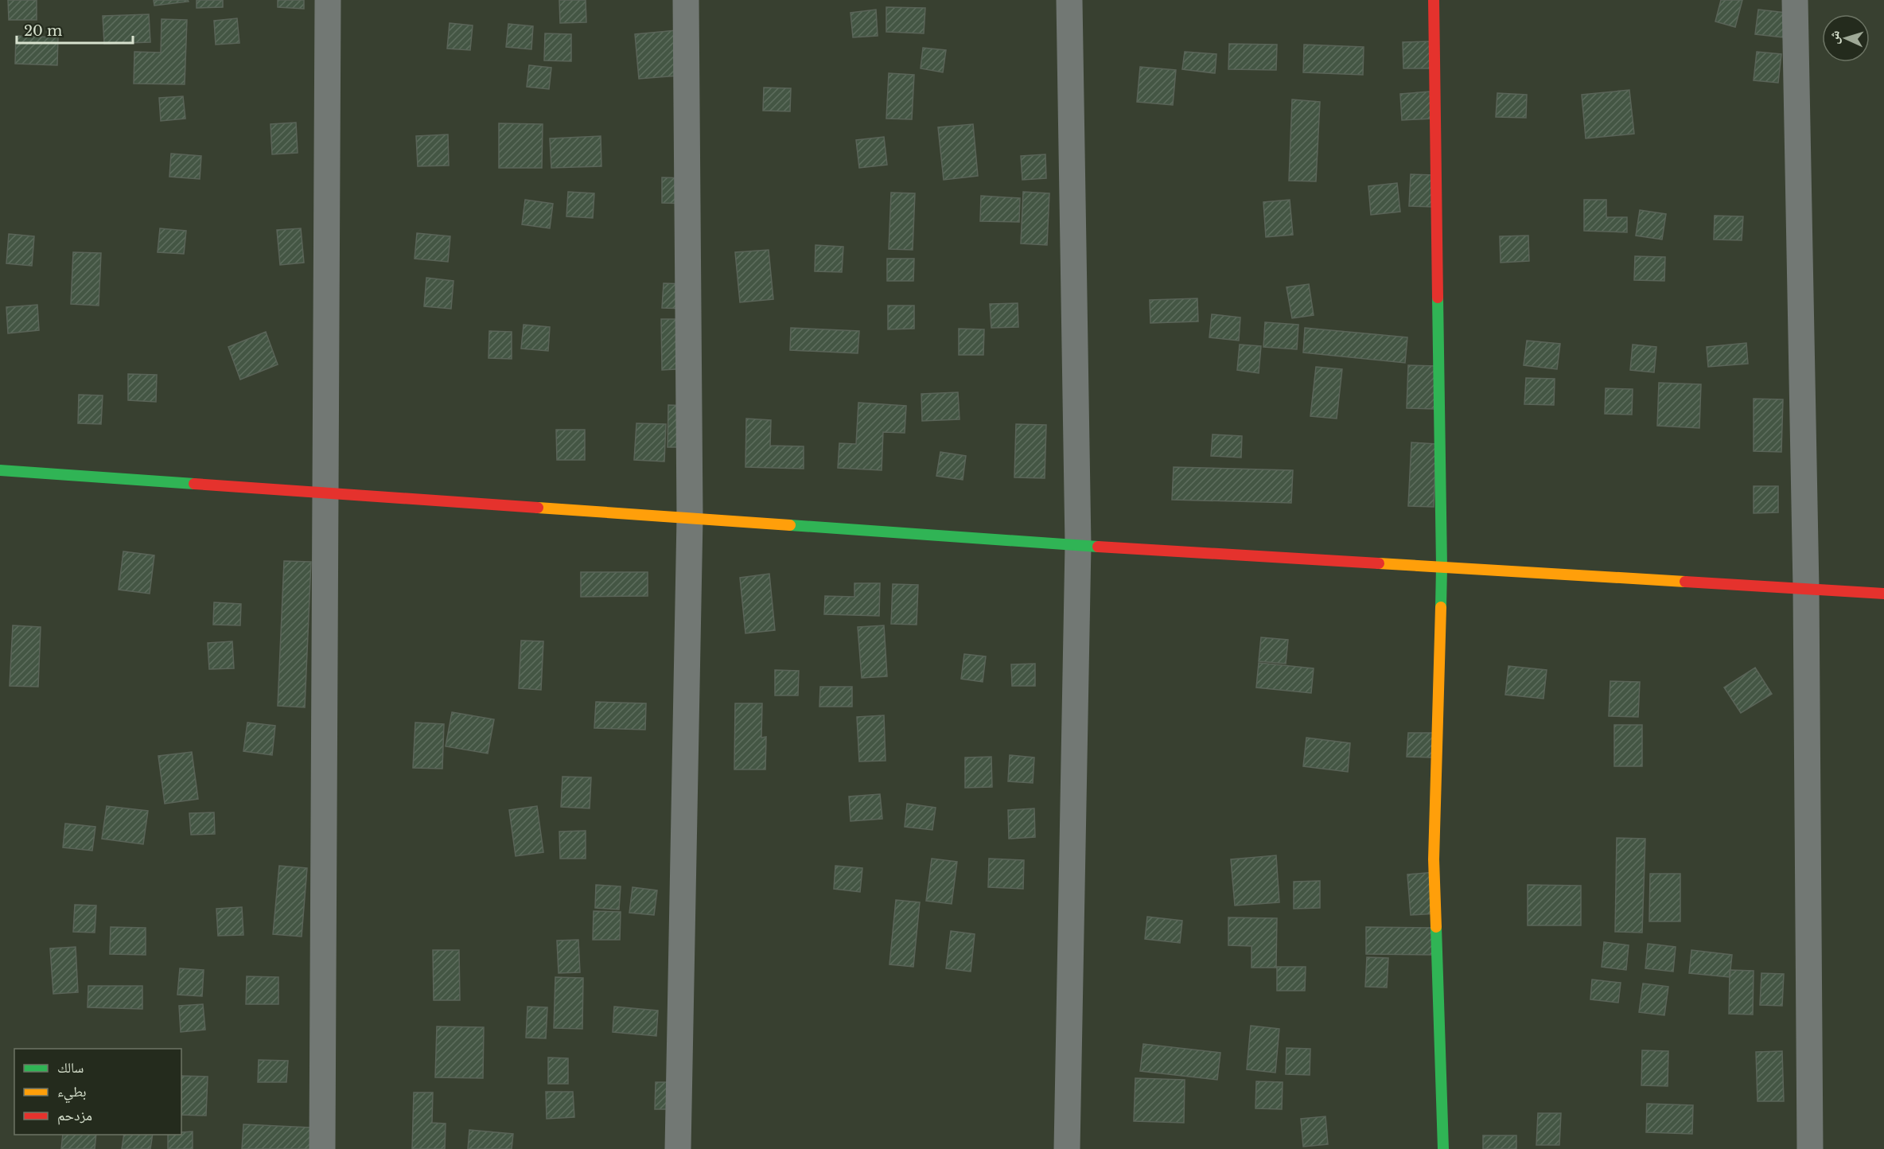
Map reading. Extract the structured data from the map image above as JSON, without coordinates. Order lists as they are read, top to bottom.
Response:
{
  "legend": ["سالك", "بطيء", "مزدحم"],
  "scale_bar": "20 m",
  "north": "left"
}
